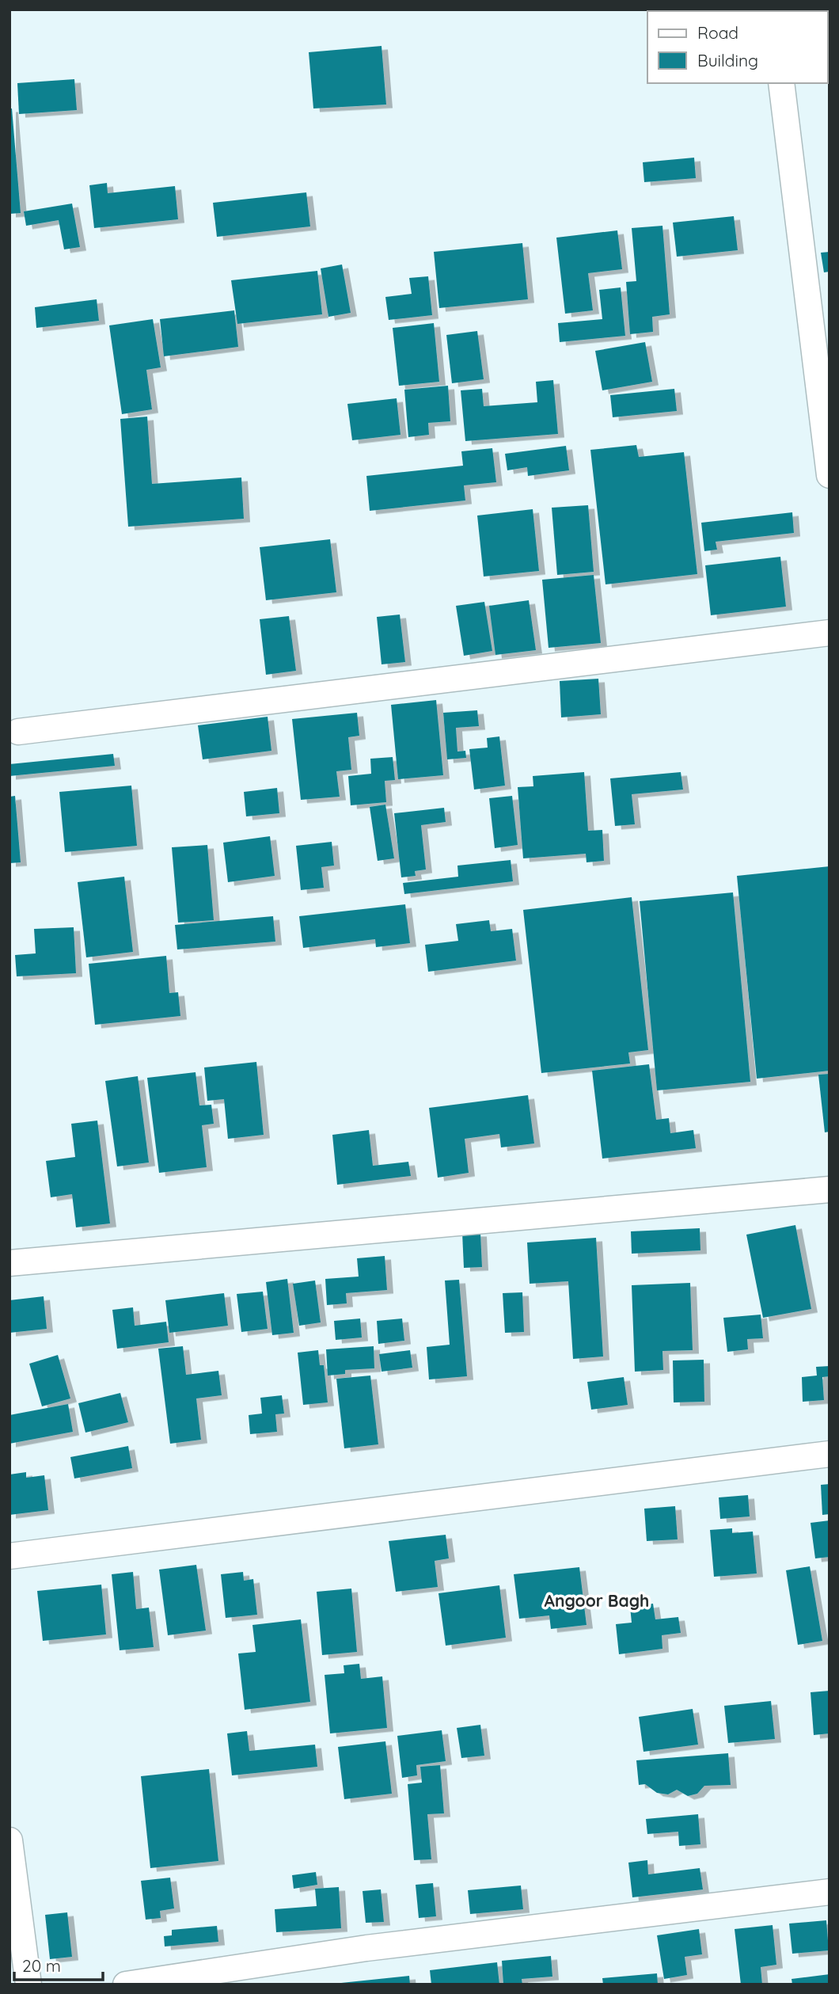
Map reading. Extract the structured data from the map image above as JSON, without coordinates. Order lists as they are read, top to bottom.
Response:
{
  "districts": ["Angoor Bagh"],
  "legend": ["Road", "Building"],
  "scale_bar": "20 m"
}
